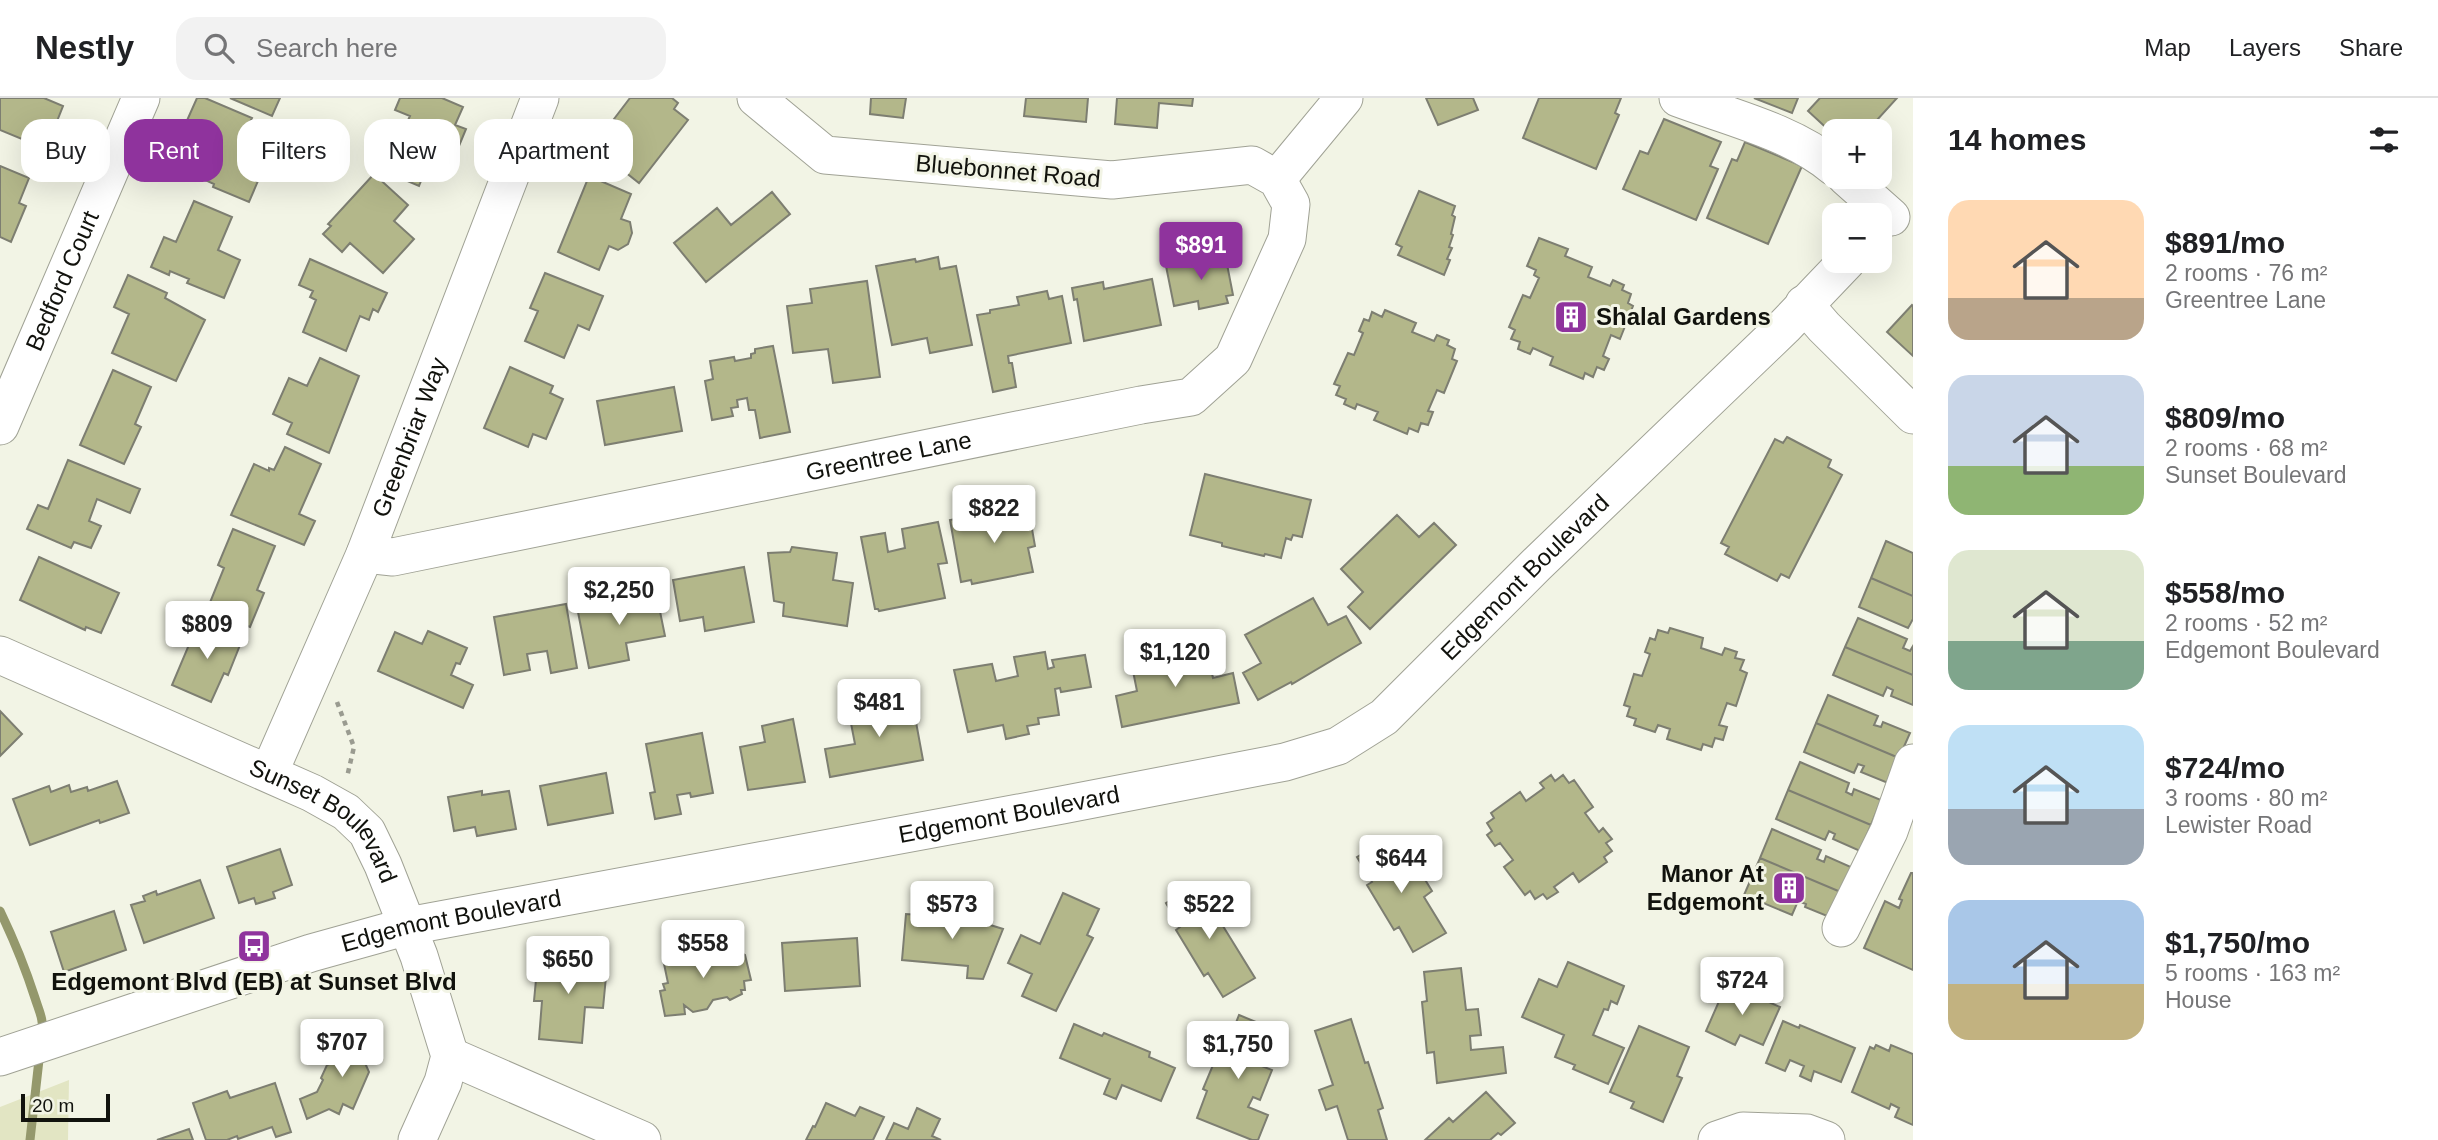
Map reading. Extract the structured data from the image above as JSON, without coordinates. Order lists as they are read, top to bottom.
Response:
{
  "streets": {
    "street": [
      "Bluebonnet Road",
      "Bedford Court",
      "Greenbriar Way",
      "Greentree Lane",
      "Edgemont Boulevard",
      "Sunset Boulevard"
    ]
  },
  "crossings": [
    ["Bluebonnet Road", "Greentree Lane"],
    ["Greenbriar Way", "Greentree Lane"],
    ["Greenbriar Way", "Sunset Boulevard"],
    ["Edgemont Boulevard", "Sunset Boulevard"]
  ],
  "places": {
    "building": ["Shalal Gardens", "Manor At Edgemont"],
    "bus stop": ["Edgemont Blvd (EB) at Sunset Blvd"]
  },
  "scale_bar": "20 m",
  "page": {
    "header": "Nestly",
    "search": "Search here",
    "nav": ["Map", "Layers", "Share"],
    "heading": "14 homes",
    "map_buttons": ["+", "−"],
    "chip": [
      "Buy",
      "Rent",
      "Filters",
      "New",
      "Apartment"
    ],
    "list": [
      {
        "name": "$891/mo",
        "note": "2 rooms · 76 m² · Greentree Lane"
      },
      {
        "name": "$809/mo",
        "note": "2 rooms · 68 m² · Sunset Boulevard"
      },
      {
        "name": "$558/mo",
        "note": "2 rooms · 52 m² · Edgemont Boulevard"
      },
      {
        "name": "$724/mo",
        "note": "3 rooms · 80 m² · Lewister Road"
      },
      {
        "name": "$1,750/mo",
        "note": "5 rooms · 163 m² · House"
      }
    ],
    "price": [
      "$891",
      "$822",
      "$2,250",
      "$809",
      "$1,120",
      "$481",
      "$644",
      "$573",
      "$522",
      "$558",
      "$650",
      "$724",
      "$707",
      "$1,750"
    ],
    "scale": "20 m"
  }
}
